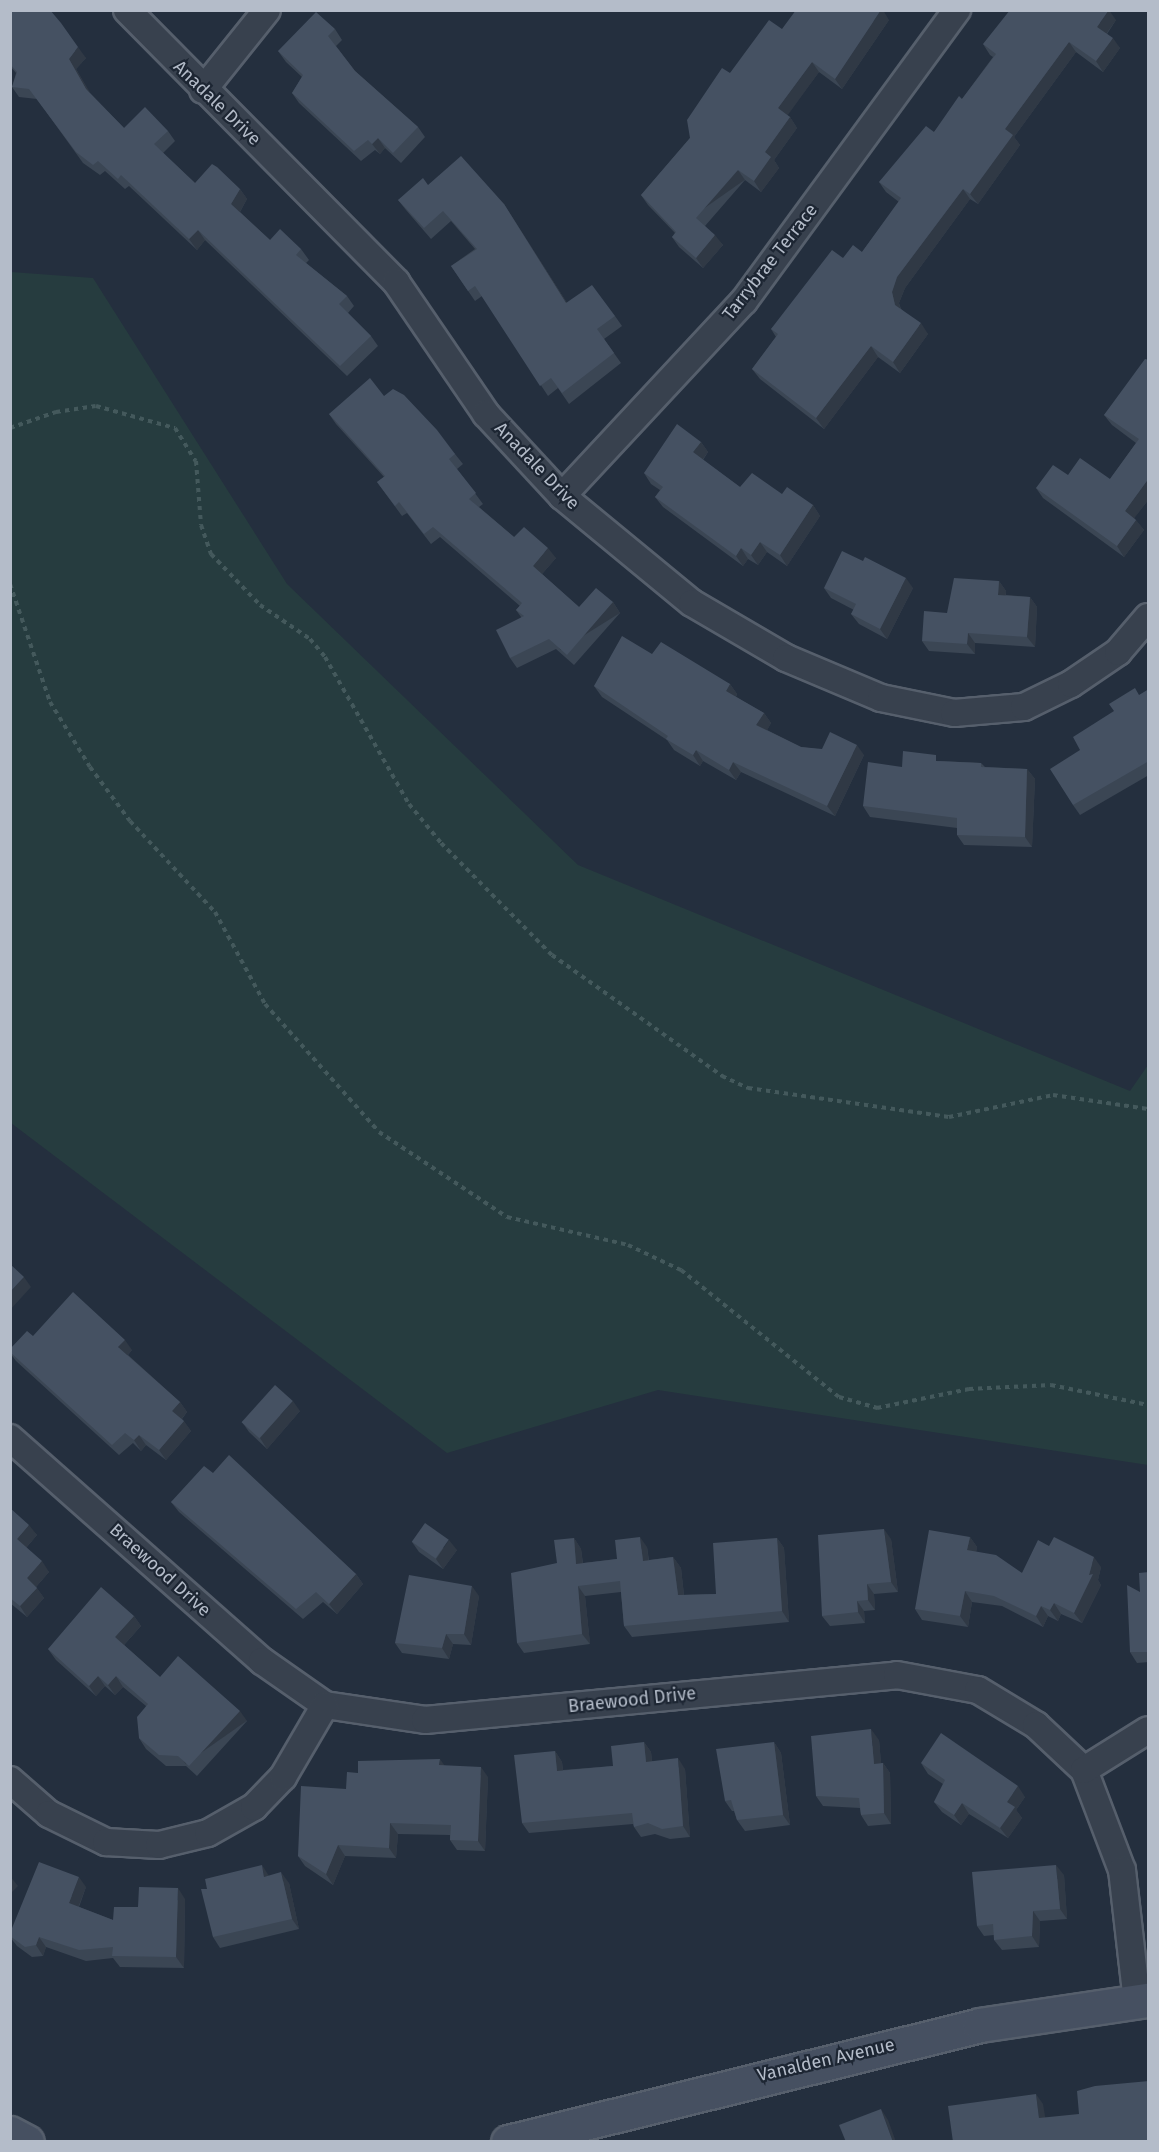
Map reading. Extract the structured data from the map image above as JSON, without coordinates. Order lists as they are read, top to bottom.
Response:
{
  "streets": {
    "main road": ["Vanalden Avenue"],
    "street": ["Anadale Drive", "Tarrybrae Terrace", "Braewood Drive"]
  },
  "crossings": [
    ["Anadale Drive", "Tarrybrae Terrace"],
    ["Braewood Drive", "Vanalden Avenue"]
  ]
}
